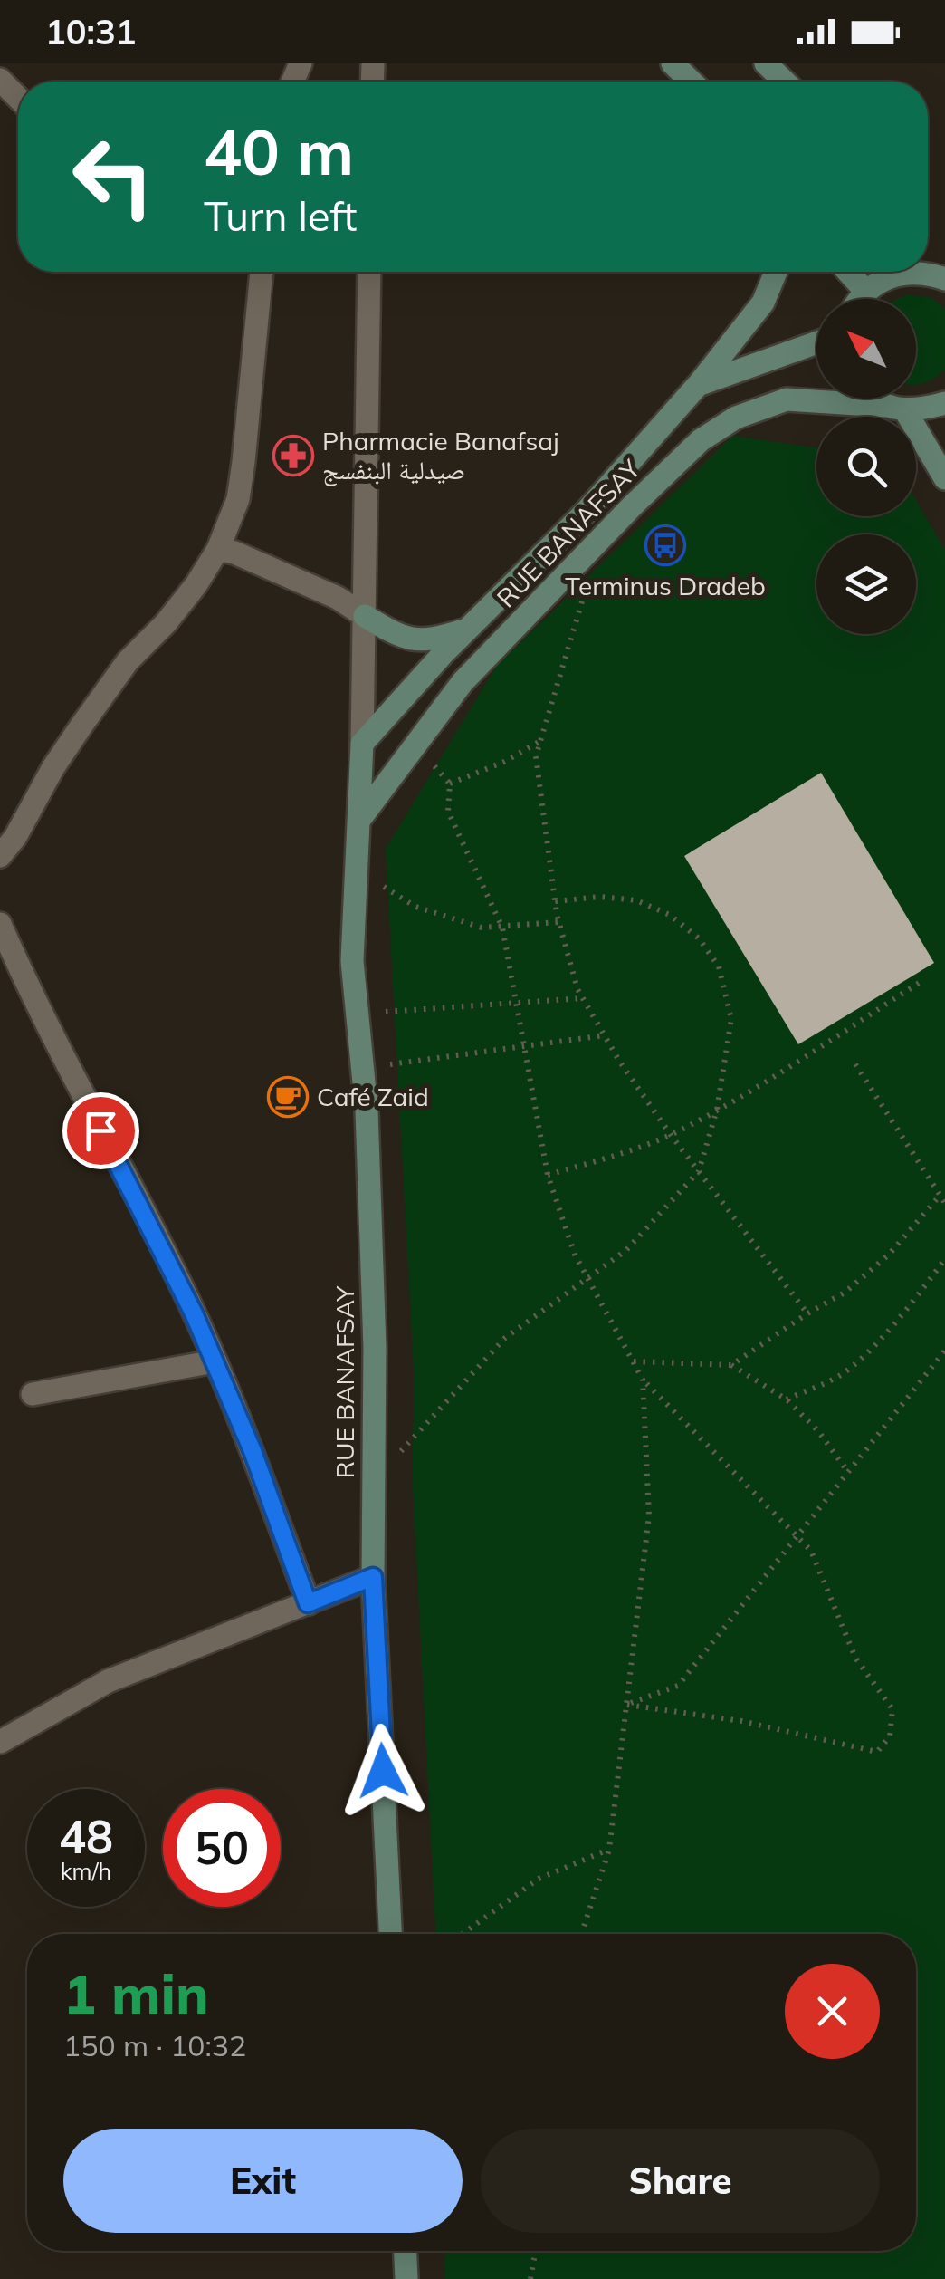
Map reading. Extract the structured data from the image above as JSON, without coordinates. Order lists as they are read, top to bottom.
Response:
{
  "streets": {
    "main road": ["RUE BANAFSAY"]
  },
  "places": {
    "pharmacy": ["Pharmacie Banafsaj صيدلية البنفسج"],
    "bus stop": ["Terminus Dradeb"],
    "cafe": ["Café Zaid"]
  },
  "north": "top left",
  "page": {
    "status": "10:31",
    "turn": ["40 m", "Turn left"],
    "speed": "48 km/h",
    "limit": "50",
    "heading": ["1 min", "150 m · 10:32"],
    "buttons": ["Exit", "Share"]
  }
}
